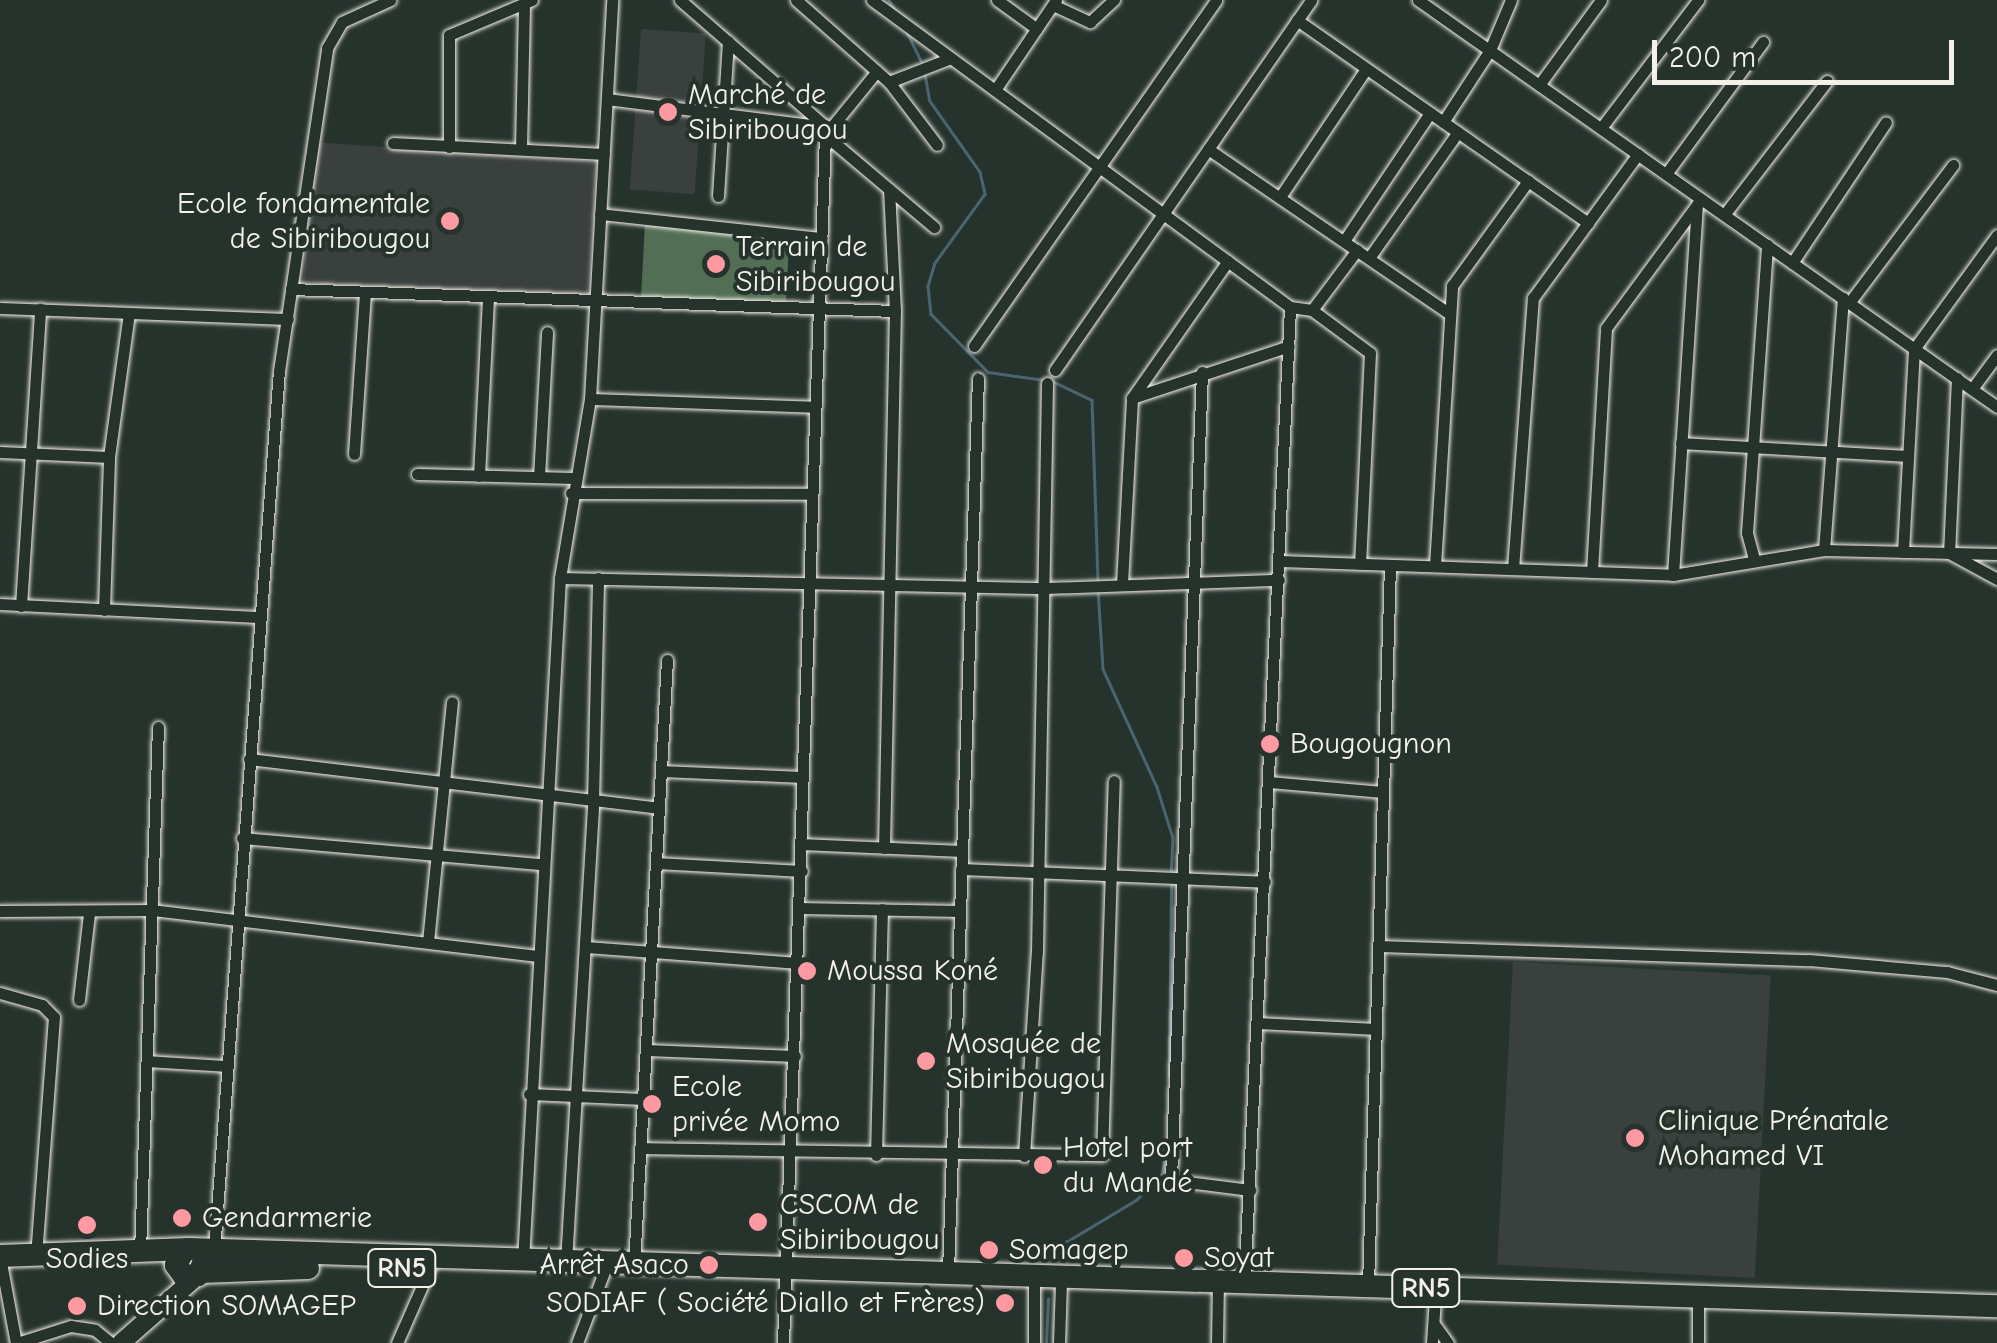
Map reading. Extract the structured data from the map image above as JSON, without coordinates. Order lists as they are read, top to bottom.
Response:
{
  "streets": {
    "highway": ["RN5"]
  },
  "places": [
    "Marché de Sibiribougou",
    "Ecole fondamentale de Sibiribougou",
    "Terrain de Sibiribougou",
    "Bougougnon",
    "Moussa Koné",
    "Mosquée de Sibiribougou",
    "Ecole privée Momo",
    "Clinique Prénatale Mohamed VI",
    "Hotel port du Mandé",
    "Gendarmerie",
    "CSCOM de Sibiribougou",
    "Sodies",
    "Somagep",
    "Soyat",
    "Arrêt Asaco",
    "SODIAF ( Société Diallo et Frères)",
    "Direction SOMAGEP"
  ],
  "scale_bar": "200 m"
}
